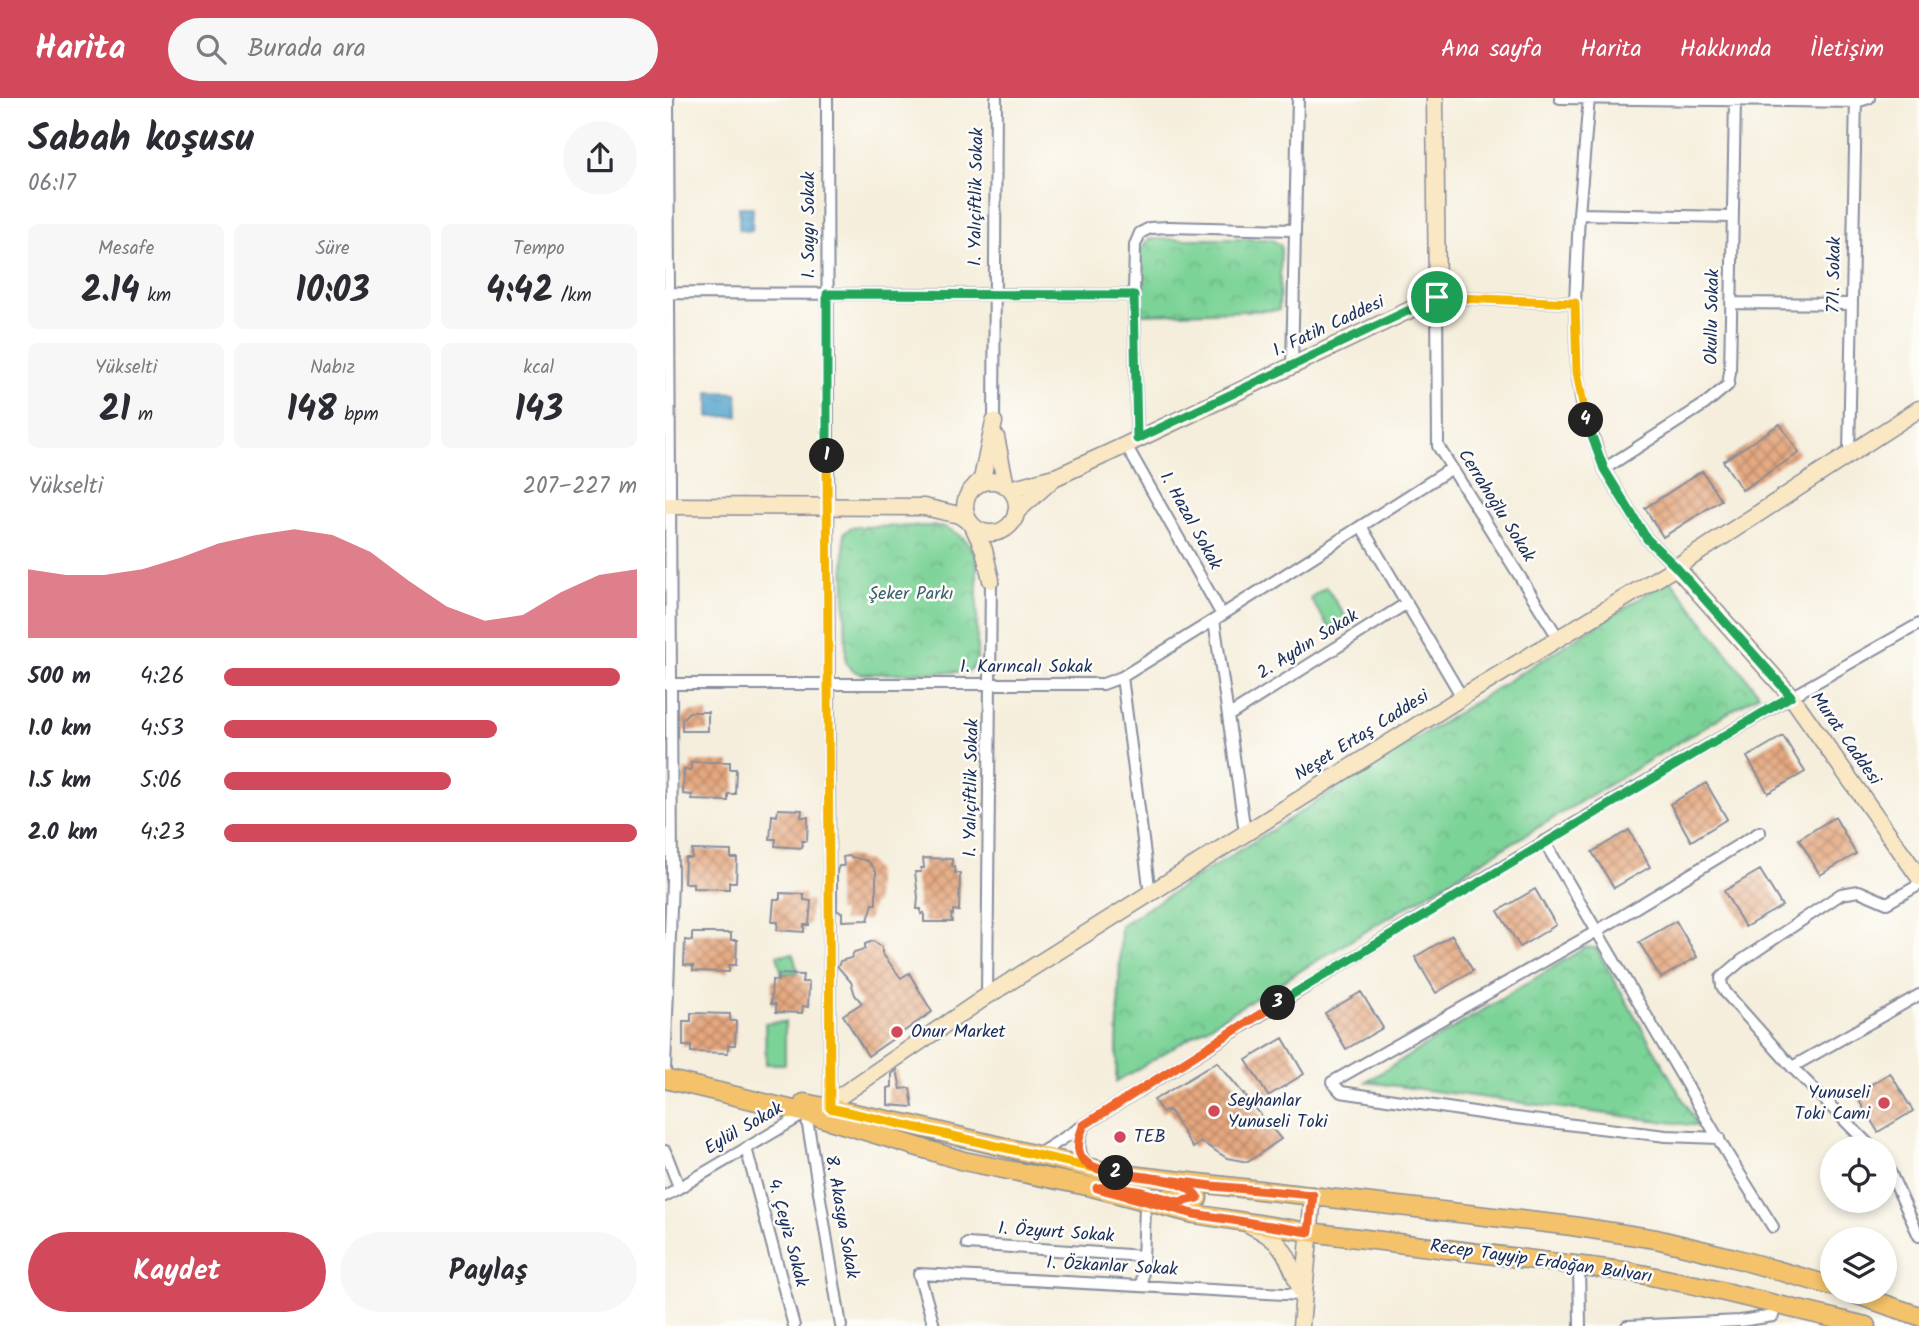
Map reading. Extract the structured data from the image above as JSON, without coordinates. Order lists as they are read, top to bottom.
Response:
{
  "streets": {
    "main road": ["Recep Tayyip Erdoğan Bulvarı"],
    "street": [
      "1. Yalıçiftlik Sokak",
      "1. Saygı Sokak",
      "771. Sokak",
      "Okullu Sokak",
      "1. Fatih Caddesi",
      "Cerrahoğlu Sokak",
      "1. Hazal Sokak",
      "2. Aydın Sokak",
      "1. Karıncalı Sokak",
      "Neşet Ertaş Caddesi",
      "Murat Caddesi",
      "Eylül Sokak",
      "8. Akasya Sokak",
      "4. Çeyiz Sokak",
      "1. Özyurt Sokak",
      "1. Özkanlar Sokak"
    ]
  },
  "crossings": [
    ["1. Yalıçiftlik Sokak", "1. Karıncalı Sokak"],
    ["1. Yalıçiftlik Sokak", "Neşet Ertaş Caddesi"],
    ["1. Saygı Sokak", "1. Karıncalı Sokak"],
    ["1. Saygı Sokak", "Neşet Ertaş Caddesi"],
    ["771. Sokak", "Neşet Ertaş Caddesi"],
    ["1. Fatih Caddesi", "Cerrahoğlu Sokak"],
    ["1. Fatih Caddesi", "1. Hazal Sokak"],
    ["Cerrahoğlu Sokak", "1. Karıncalı Sokak"],
    ["Cerrahoğlu Sokak", "Neşet Ertaş Caddesi"],
    ["1. Hazal Sokak", "1. Karıncalı Sokak"],
    ["Neşet Ertaş Caddesi", "Murat Caddesi"],
    ["Eylül Sokak", "8. Akasya Sokak"],
    ["Eylül Sokak", "4. Çeyiz Sokak"]
  ],
  "parks": ["Şeker Parkı"],
  "places": [
    "Onur Market",
    "Yunuseli Toki Cami",
    "Seyhanlar Yunuseli Toki",
    "TEB"
  ],
  "page": {
    "header": "Harita",
    "search": "Burada ara",
    "nav": [
      "Ana sayfa",
      "Harita",
      "Hakkında",
      "İletişim"
    ],
    "heading": ["Sabah koşusu", "06:17"],
    "stats": [
      ["Mesafe", "2.14 km"],
      ["Süre", "10:03"],
      ["Tempo", "4:42 /km"],
      ["Yükselti", "21 m"],
      ["Nabız", "148 bpm"],
      ["kcal", "143"]
    ],
    "pins": [
      "4",
      "1",
      "3",
      "2"
    ],
    "chart": ["Yükselti", "207–227 m"],
    "list": [
      {
        "name": "500 m",
        "note": "4:26"
      },
      {
        "name": "1.0 km",
        "note": "4:53"
      },
      {
        "name": "1.5 km",
        "note": "5:06"
      },
      {
        "name": "2.0 km",
        "note": "4:23"
      }
    ],
    "buttons": ["Kaydet", "Paylaş"]
  }
}
